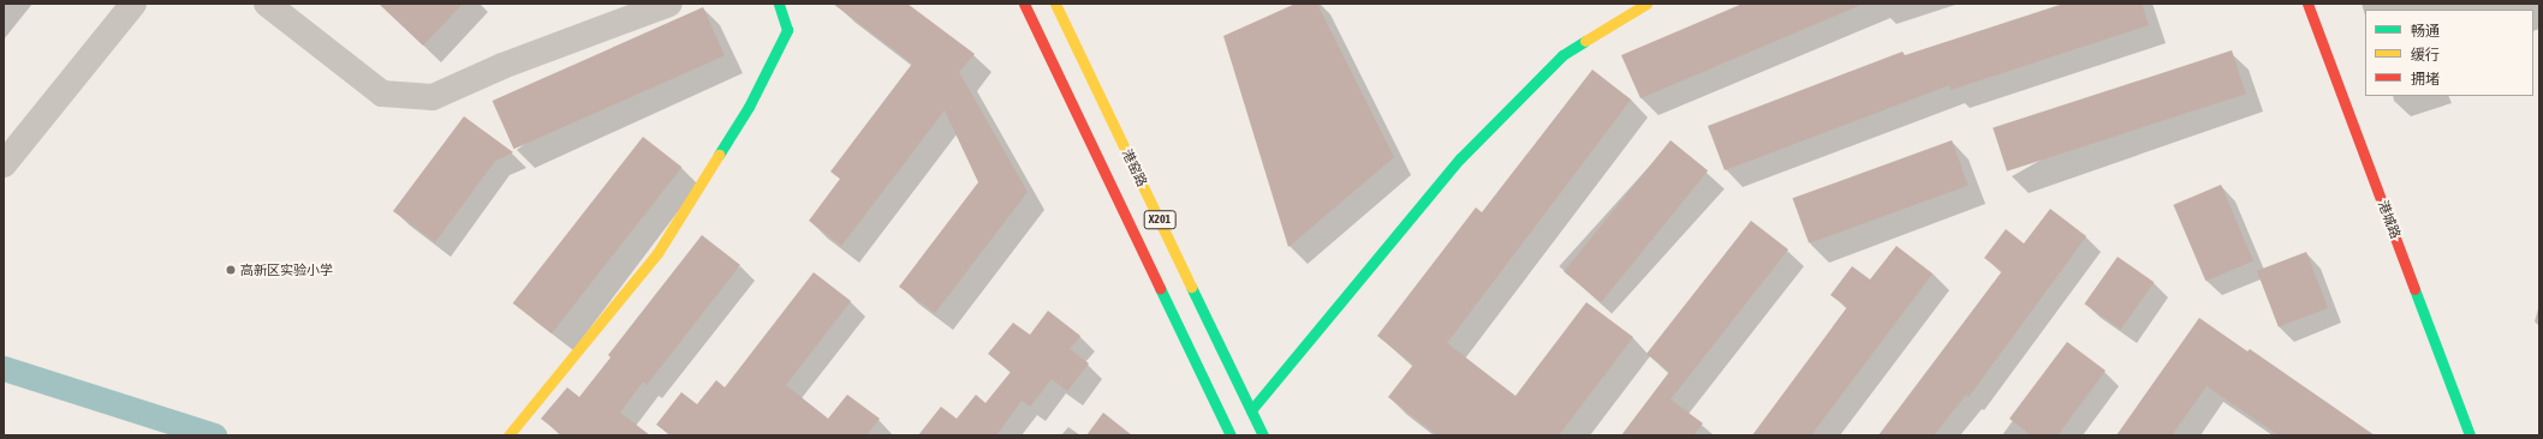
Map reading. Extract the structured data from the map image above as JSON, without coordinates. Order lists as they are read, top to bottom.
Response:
{
  "streets": {
    "street": ["港窑路", "X201", "港城路"]
  },
  "places": ["高新区实验小学"],
  "legend": ["畅通", "缓行", "拥堵"]
}
